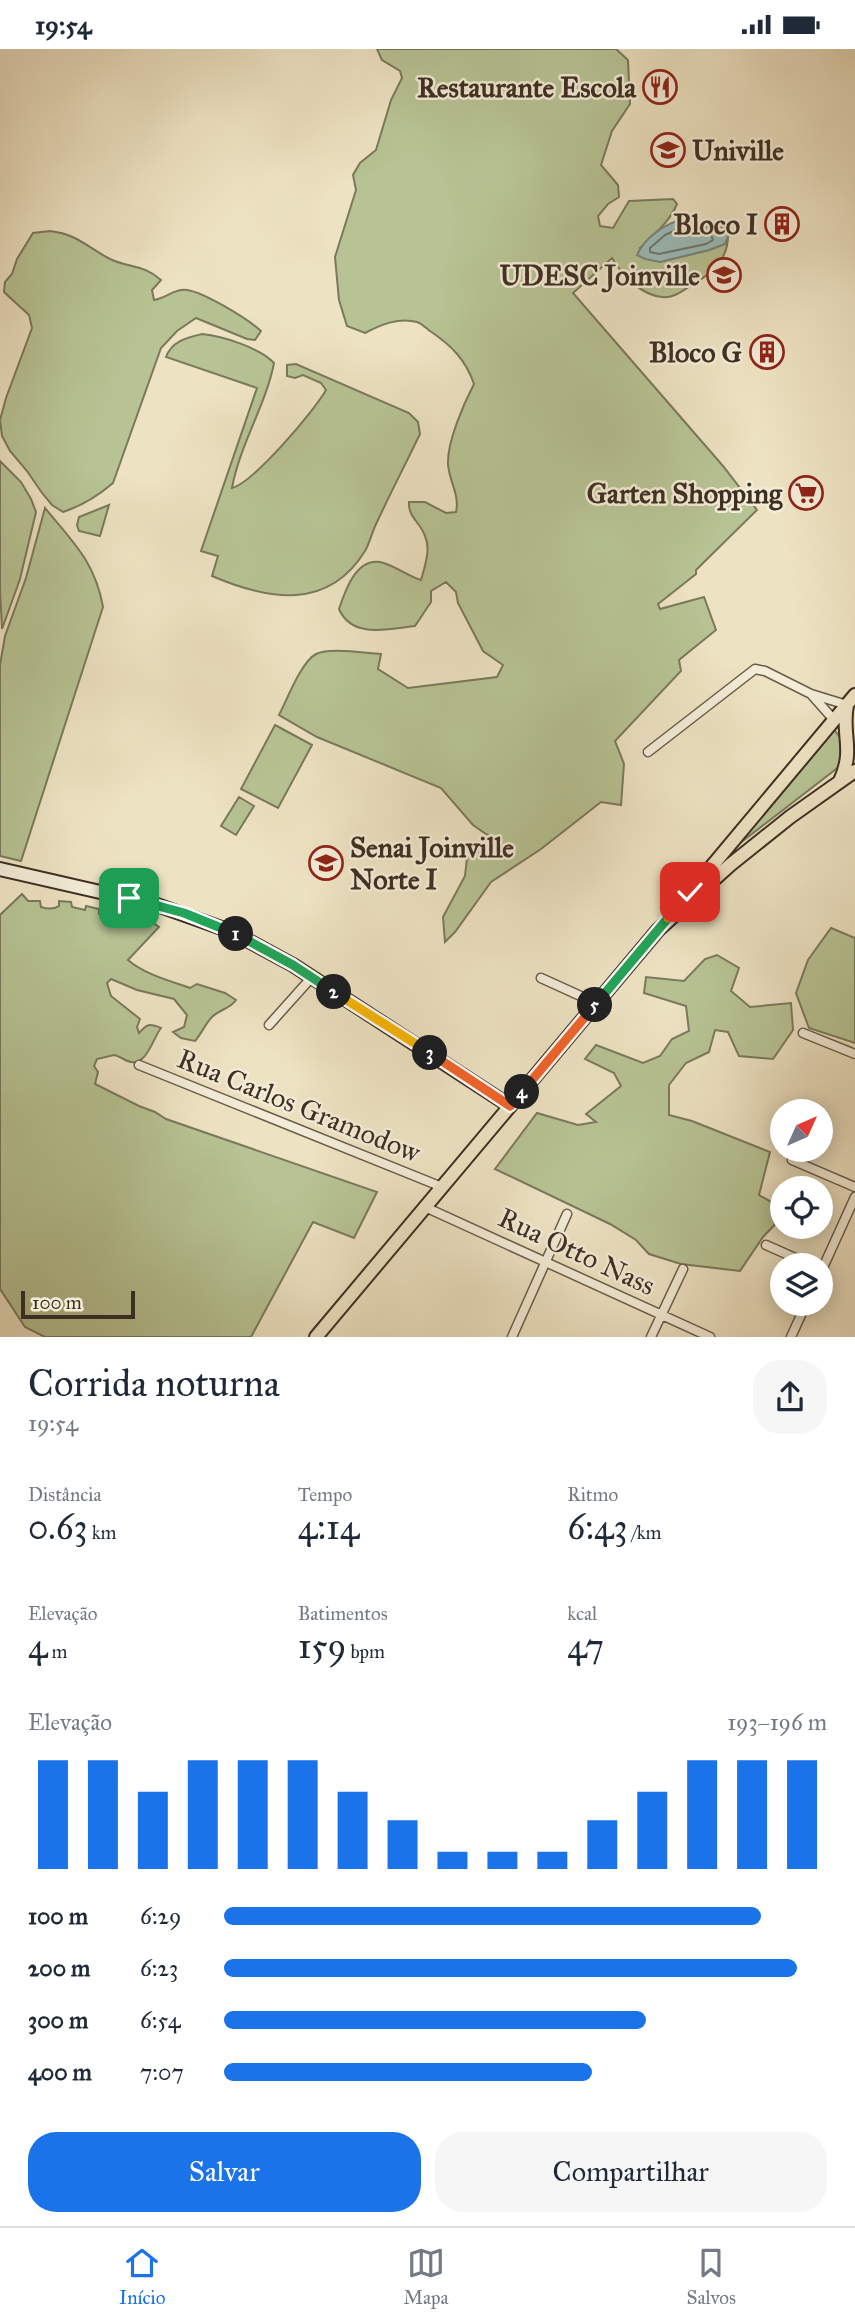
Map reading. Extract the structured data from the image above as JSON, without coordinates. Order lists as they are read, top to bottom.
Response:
{
  "streets": {
    "street": ["Rua Carlos Gramodow", "Rua Otto Nass"]
  },
  "places": {
    "restaurant": ["Restaurante Escola"],
    "school or university": ["Univille", "UDESC Joinville", "Senai Joinville Norte I"],
    "building": ["Bloco I", "Bloco G"],
    "supermarket": ["Garten Shopping"]
  },
  "scale_bar": "100 m",
  "north": "top right",
  "page": {
    "status": "19:54",
    "pins": [
      "1",
      "2",
      "5",
      "3",
      "4"
    ],
    "scale": "100 m",
    "heading": ["Corrida noturna", "19:54"],
    "stats": [
      ["Distância", "0.63 km"],
      ["Tempo", "4:14"],
      ["Ritmo", "6:43 /km"],
      ["Elevação", "4 m"],
      ["Batimentos", "159 bpm"],
      ["kcal", "47"]
    ],
    "chart": ["Elevação", "193–196 m"],
    "list": [
      {
        "name": "100 m",
        "note": "6:29"
      },
      {
        "name": "200 m",
        "note": "6:23"
      },
      {
        "name": "300 m",
        "note": "6:54"
      },
      {
        "name": "400 m",
        "note": "7:07"
      }
    ],
    "buttons": ["Salvar", "Compartilhar"],
    "tabs": ["Início", "Mapa", "Salvos"]
  }
}
